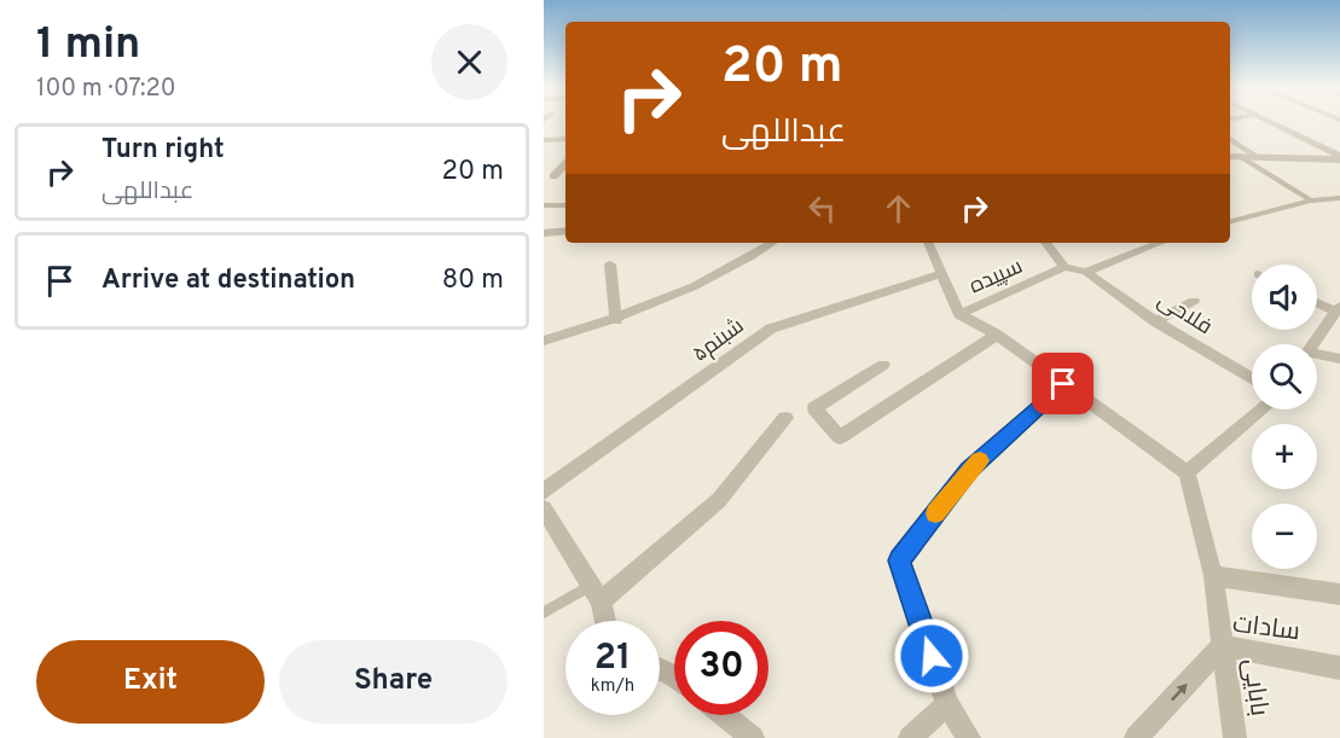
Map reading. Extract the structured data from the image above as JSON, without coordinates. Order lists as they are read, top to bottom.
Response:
{
  "streets": {
    "street": [
      "سپیده",
      "فلاحی",
      "شبنم۵",
      "سادات",
      "بابایی"
    ]
  },
  "crossings": [
    ["سادات", "بابایی"]
  ],
  "one_way": ["سادات"],
  "page": {
    "heading": ["1 min", "100 m · 07:20"],
    "turn": ["20 m", "عبداللهی"],
    "list": [
      {
        "name": "Turn right",
        "note": "عبداللهی",
        "value": "20 m"
      },
      {
        "name": "Arrive at destination",
        "value": "80 m"
      }
    ],
    "map_buttons": ["+", "−"],
    "speed": "21 km/h",
    "limit": "30",
    "buttons": ["Exit", "Share"]
  }
}
